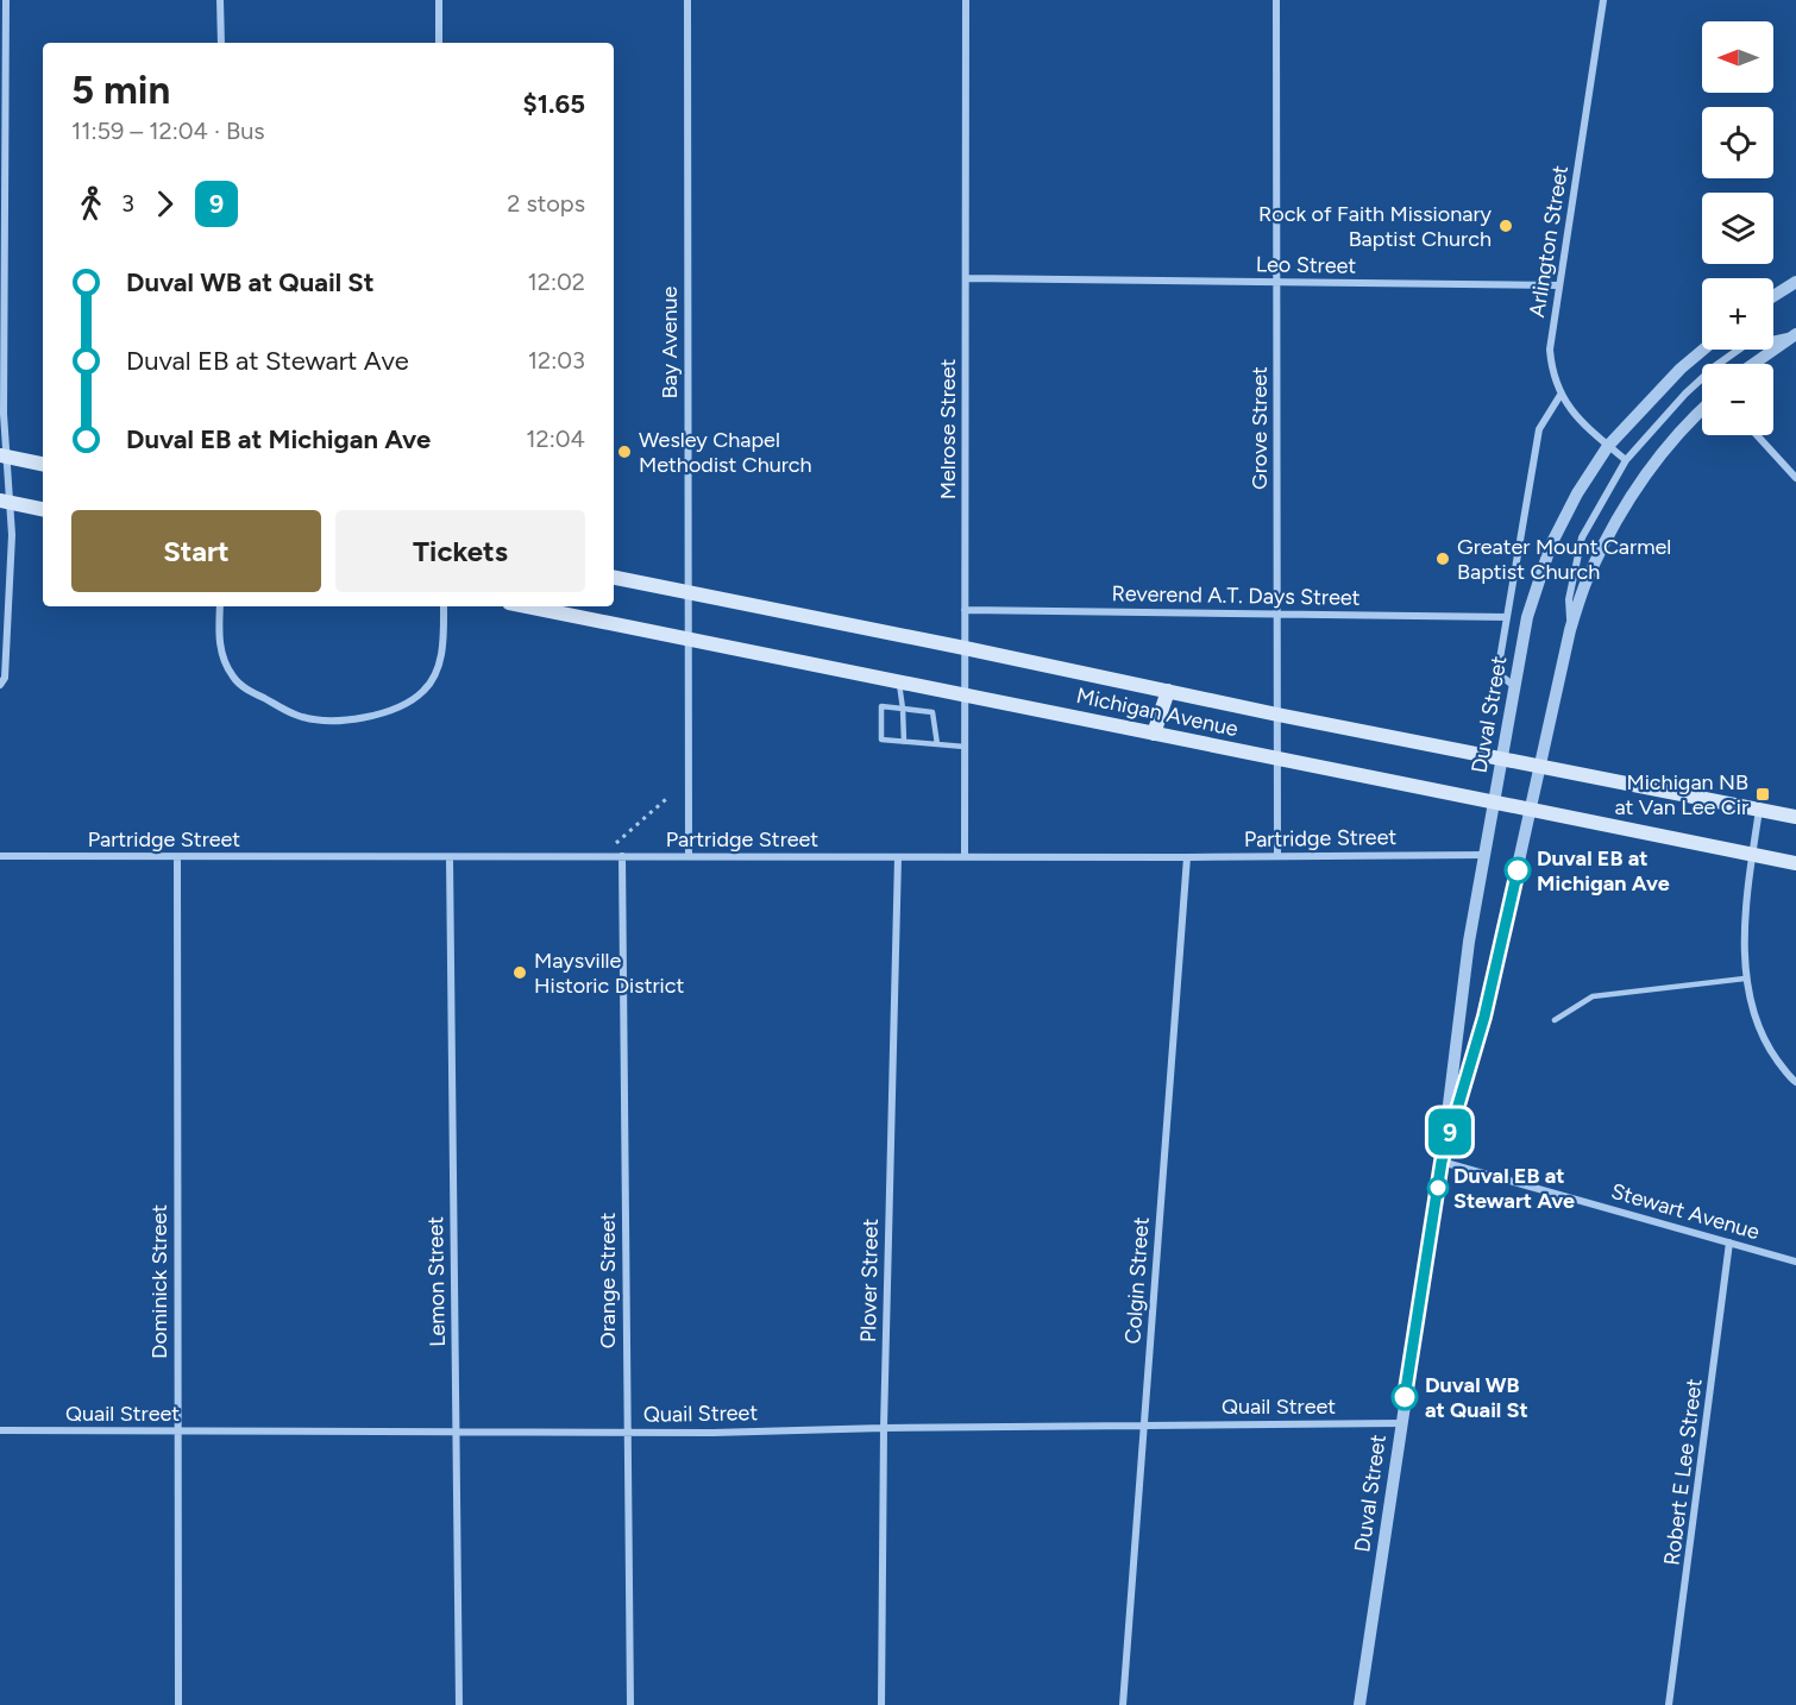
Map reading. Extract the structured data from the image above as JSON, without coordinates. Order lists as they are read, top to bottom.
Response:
{
  "streets": {
    "main road": ["Michigan Avenue"],
    "street": [
      "Arlington Street",
      "Leo Street",
      "Bay Avenue",
      "Grove Street",
      "Melrose Street",
      "Reverend A.T. Days Street",
      "Duval Street",
      "Partridge Street",
      "Stewart Avenue",
      "Orange Street",
      "Plover Street",
      "Colgin Street",
      "Dominick Street",
      "Lemon Street",
      "Quail Street",
      "Robert E Lee Street"
    ]
  },
  "crossings": [
    ["Arlington Street", "Leo Street"],
    ["Arlington Street", "Duval Street"],
    ["Leo Street", "Grove Street"],
    ["Leo Street", "Melrose Street"],
    ["Bay Avenue", "Michigan Avenue"],
    ["Bay Avenue", "Partridge Street"],
    ["Grove Street", "Reverend A.T. Days Street"],
    ["Grove Street", "Michigan Avenue"],
    ["Grove Street", "Partridge Street"],
    ["Melrose Street", "Reverend A.T. Days Street"],
    ["Melrose Street", "Michigan Avenue"],
    ["Melrose Street", "Partridge Street"],
    ["Michigan Avenue", "Duval Street"],
    ["Duval Street", "Partridge Street"],
    ["Duval Street", "Stewart Avenue"],
    ["Duval Street", "Quail Street"],
    ["Partridge Street", "Orange Street"],
    ["Partridge Street", "Plover Street"],
    ["Partridge Street", "Colgin Street"],
    ["Partridge Street", "Dominick Street"],
    ["Partridge Street", "Lemon Street"],
    ["Stewart Avenue", "Robert E Lee Street"],
    ["Orange Street", "Quail Street"],
    ["Plover Street", "Quail Street"],
    ["Colgin Street", "Quail Street"],
    ["Dominick Street", "Quail Street"],
    ["Lemon Street", "Quail Street"]
  ],
  "places": {
    "other": [
      "Rock of Faith Missionary Baptist Church",
      "Wesley Chapel Methodist Church",
      "Greater Mount Carmel Baptist Church",
      "Duval EB at Michigan Ave",
      "Maysville Historic District",
      "Duval EB at Stewart Ave",
      "Duval WB at Quail St"
    ],
    "transit": ["Michigan NB at Van Lee Cir"]
  },
  "lines": ["bus line 9"],
  "north": "left",
  "page": {
    "on_map": "9",
    "map_buttons": ["+", "−"],
    "heading": ["5 min", "11:59 – 12:04 · Bus", "$1.65"],
    "legs": ["3", "9", "2 stops"],
    "list": [
      {
        "name": "Duval WB at Quail St",
        "value": "12:02"
      },
      {
        "name": "Duval EB at Stewart Ave",
        "value": "12:03"
      },
      {
        "name": "Duval EB at Michigan Ave",
        "value": "12:04"
      }
    ],
    "buttons": ["Start", "Tickets"]
  }
}
